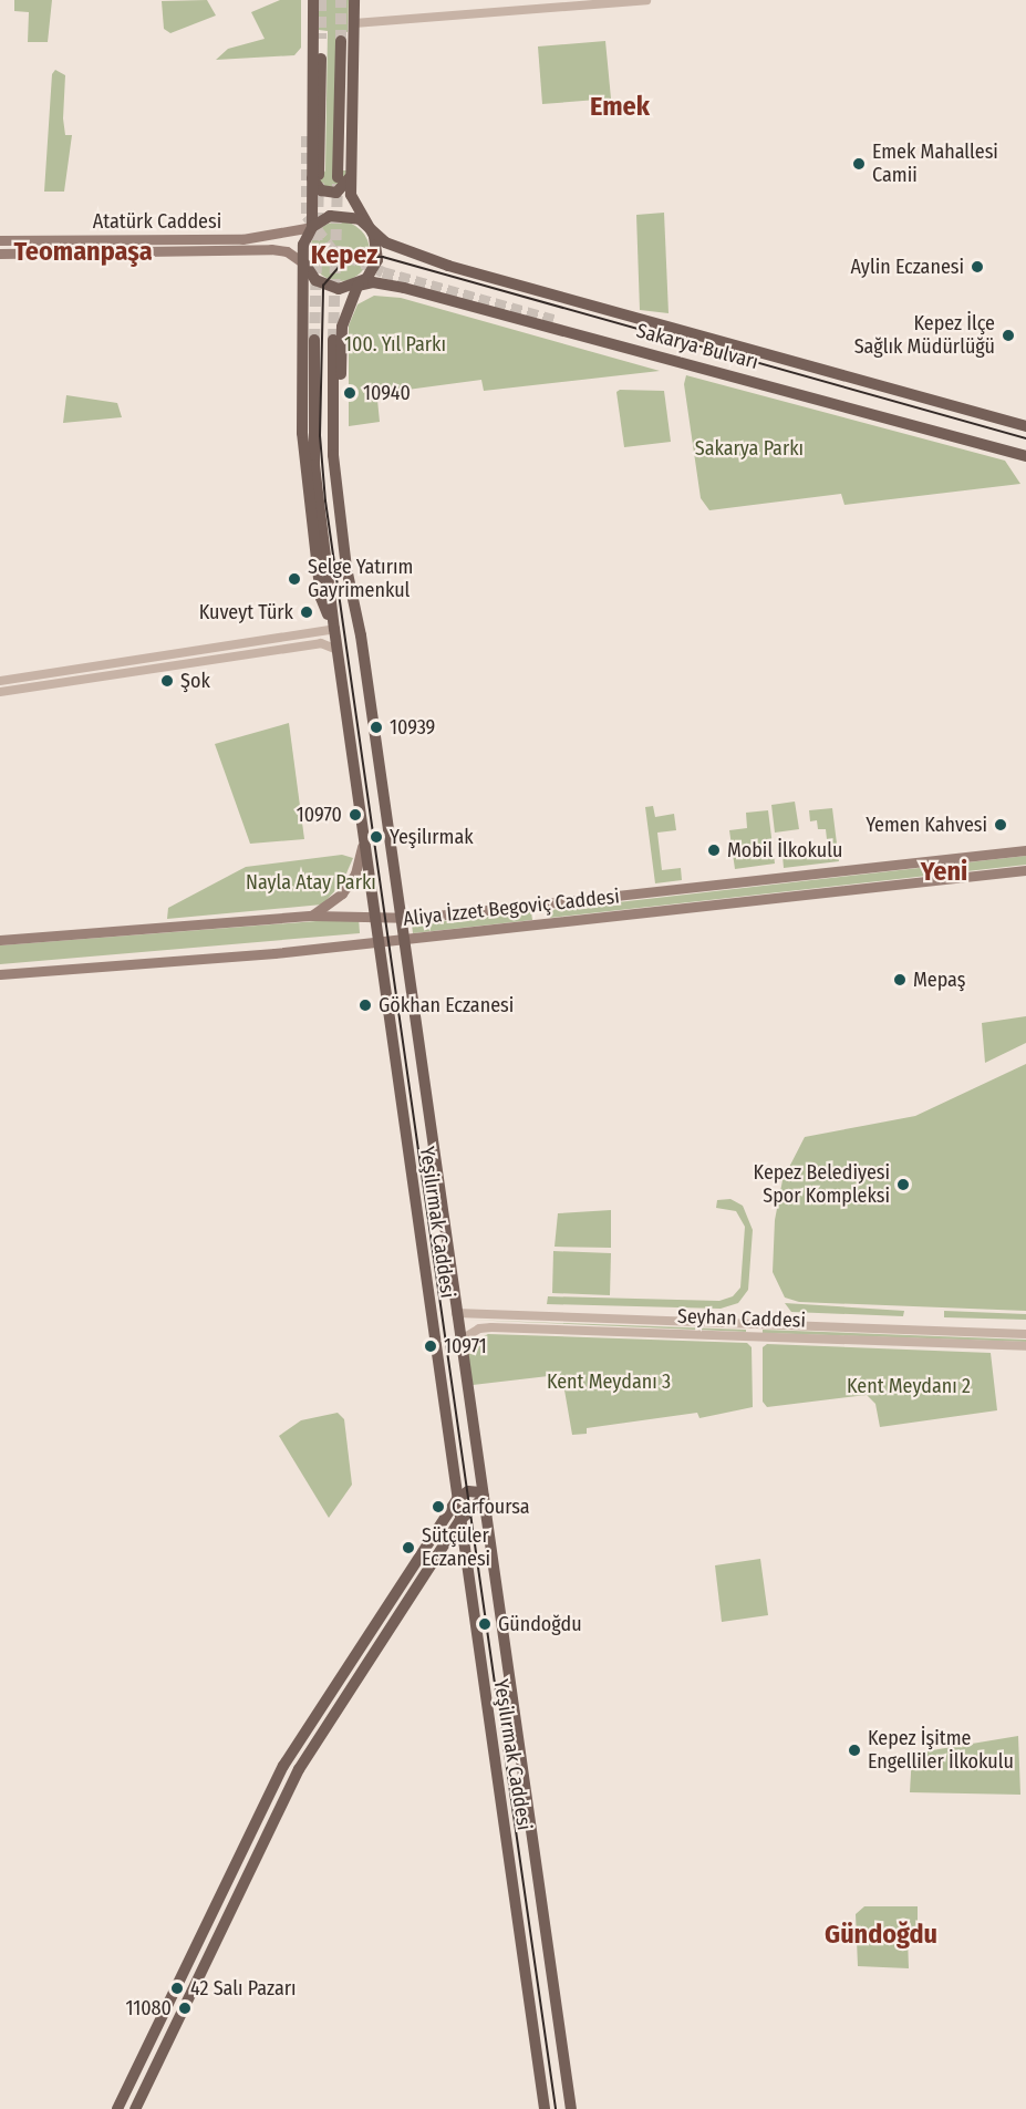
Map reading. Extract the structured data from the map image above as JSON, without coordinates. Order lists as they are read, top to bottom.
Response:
{
  "streets": {
    "main road": [
      "Atatürk Caddesi",
      "Sakarya Bulvarı",
      "Aliya İzzet Begoviç Caddesi",
      "Yeşilırmak Caddesi"
    ],
    "street": ["Seyhan Caddesi"]
  },
  "crossings": [
    ["Atatürk Caddesi", "Sakarya Bulvarı"],
    ["Aliya İzzet Begoviç Caddesi", "Yeşilırmak Caddesi"],
    ["Yeşilırmak Caddesi", "Seyhan Caddesi"]
  ],
  "districts": [
    "Emek",
    "Teomanpaşa",
    "Kepez",
    "Yeni",
    "Gündoğdu"
  ],
  "parks": [
    "100. Yıl Parkı",
    "Sakarya Parkı",
    "Nayla Atay Parkı",
    "Kent Meydanı 3",
    "Kent Meydanı 2"
  ],
  "places": [
    "Emek Mahallesi Camii",
    "Aylin Eczanesi",
    "Kepez İlçe Sağlık Müdürlüğü",
    "10940",
    "Selge Yatırım Gayrimenkul",
    "Kuveyt Türk",
    "Şok",
    "10939",
    "10970",
    "Yemen Kahvesi",
    "Yeşilırmak",
    "Mobil İlkokulu",
    "Mepaş",
    "Gökhan Eczanesi",
    "Kepez Belediyesi Spor Kompleksi",
    "10971",
    "Carfoursa",
    "Sütçüler Eczanesi",
    "Gündoğdu",
    "Kepez İşitme Engelliler İlkokulu",
    "42 Salı Pazarı",
    "11080"
  ]
}
